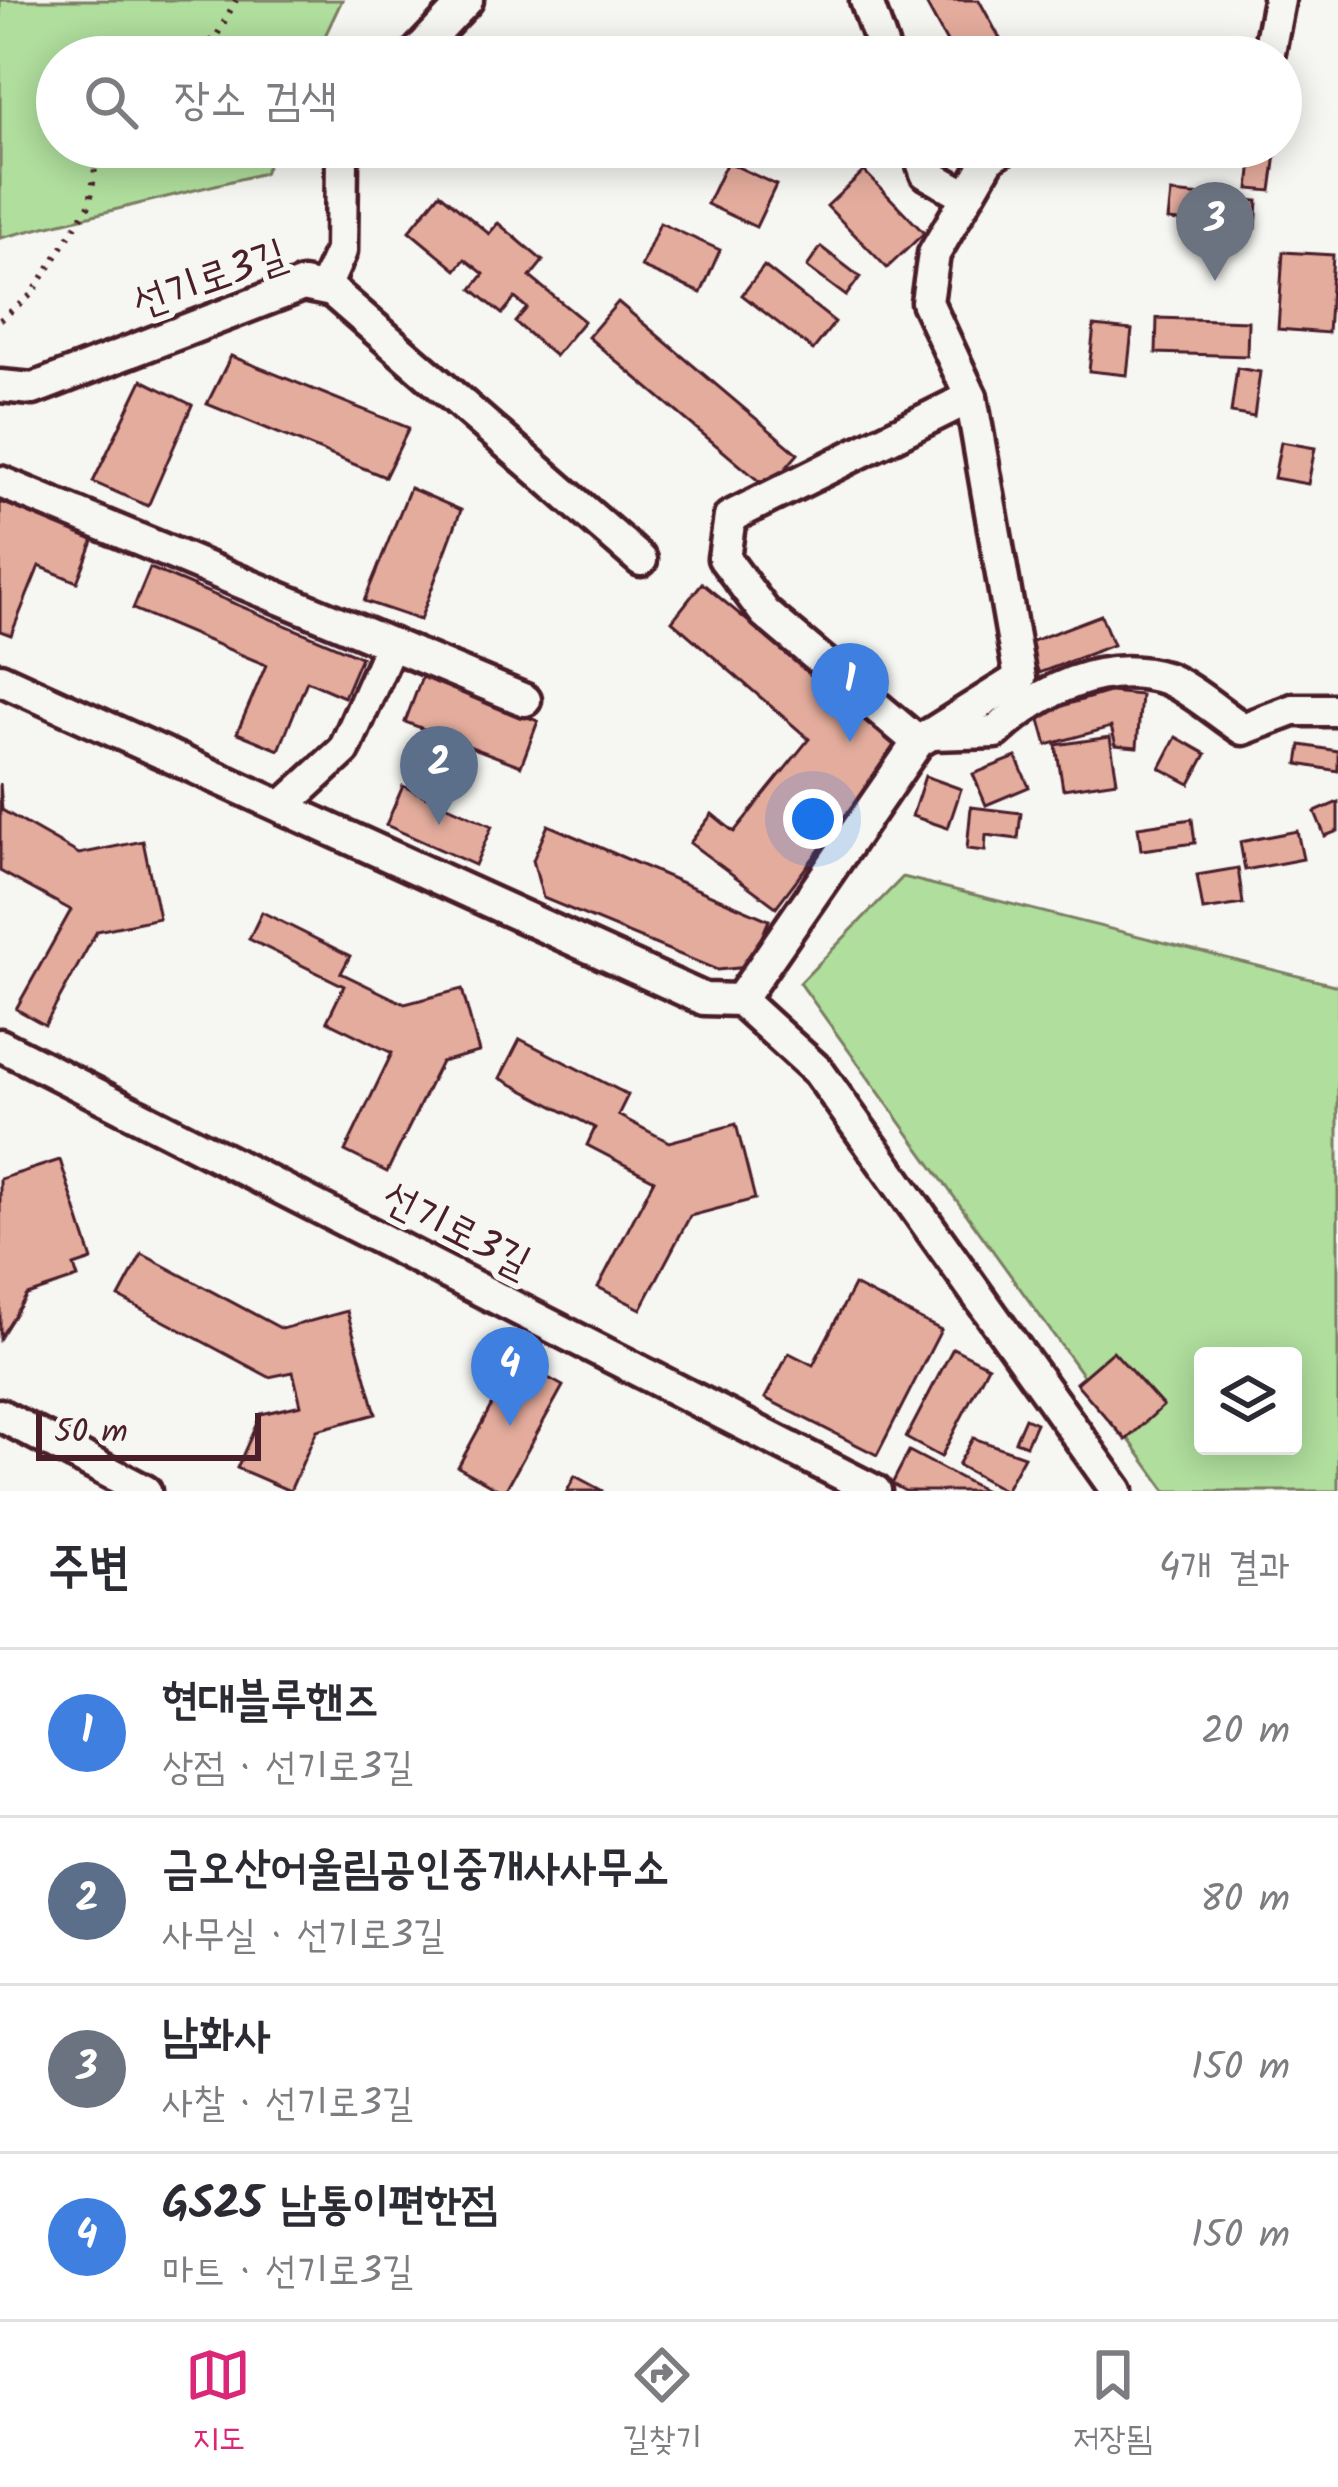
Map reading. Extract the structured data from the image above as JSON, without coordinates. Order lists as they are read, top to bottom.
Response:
{
  "streets": {
    "street": ["선기로3길"]
  },
  "scale_bar": "50 m",
  "page": {
    "search": "장소 검색",
    "pins": [
      "3",
      "1",
      "2",
      "4"
    ],
    "scale": "50 m",
    "heading": ["주변", "4개 결과"],
    "list": [
      {
        "mark": "1",
        "name": "현대블루핸즈",
        "note": "상점 · 선기로3길",
        "value": "20 m"
      },
      {
        "mark": "2",
        "name": "금오산어울림공인중개사사무소",
        "note": "사무실 · 선기로3길",
        "value": "80 m"
      },
      {
        "mark": "3",
        "name": "남화사",
        "note": "사찰 · 선기로3길",
        "value": "150 m"
      },
      {
        "mark": "4",
        "name": "GS25 남통이편한점",
        "note": "마트 · 선기로3길",
        "value": "150 m"
      }
    ],
    "nav": ["지도", "길찾기", "저장됨"]
  }
}
